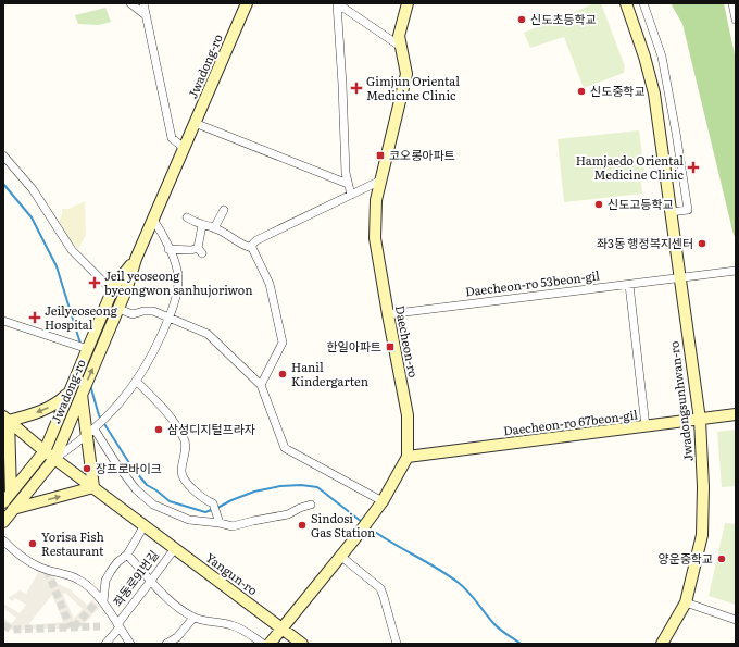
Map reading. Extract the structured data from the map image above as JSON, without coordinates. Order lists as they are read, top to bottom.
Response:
{
  "streets": {
    "street": [
      "Jwadong-ro",
      "Daecheon-ro 53beon-gil",
      "Daecheon-ro",
      "Jwadongsunhwan-ro",
      "Daecheon-ro 67beon-gil",
      "Yangun-ro",
      "좌동로91번길"
    ]
  },
  "crossings": [
    ["Jwadong-ro", "Yangun-ro"],
    ["Daecheon-ro 53beon-gil", "Daecheon-ro"],
    ["Daecheon-ro 53beon-gil", "Jwadongsunhwan-ro"],
    ["Daecheon-ro", "Daecheon-ro 67beon-gil"],
    ["Daecheon-ro", "Yangun-ro"],
    ["Jwadongsunhwan-ro", "Daecheon-ro 67beon-gil"],
    ["Yangun-ro", "좌동로91번길"]
  ],
  "places": {
    "other": [
      "신도초등학교",
      "신도중학교",
      "신도고등학교",
      "좌3동 행정복지센터",
      "Hanil Kindergarten",
      "삼성디지털프라자",
      "장프로바이크",
      "Sindosi Gas Station",
      "Yorisa Fish Restaurant",
      "양운중학교"
    ],
    "health": [
      "Gimjun Oriental Medicine Clinic",
      "Hamjaedo Oriental Medicine Clinic",
      "Jeil yeoseong byeongwon sanhujoriwon",
      "Jeilyeoseong Hospital"
    ],
    "transit": ["코오롱아파트", "한일아파트"]
  }
}
